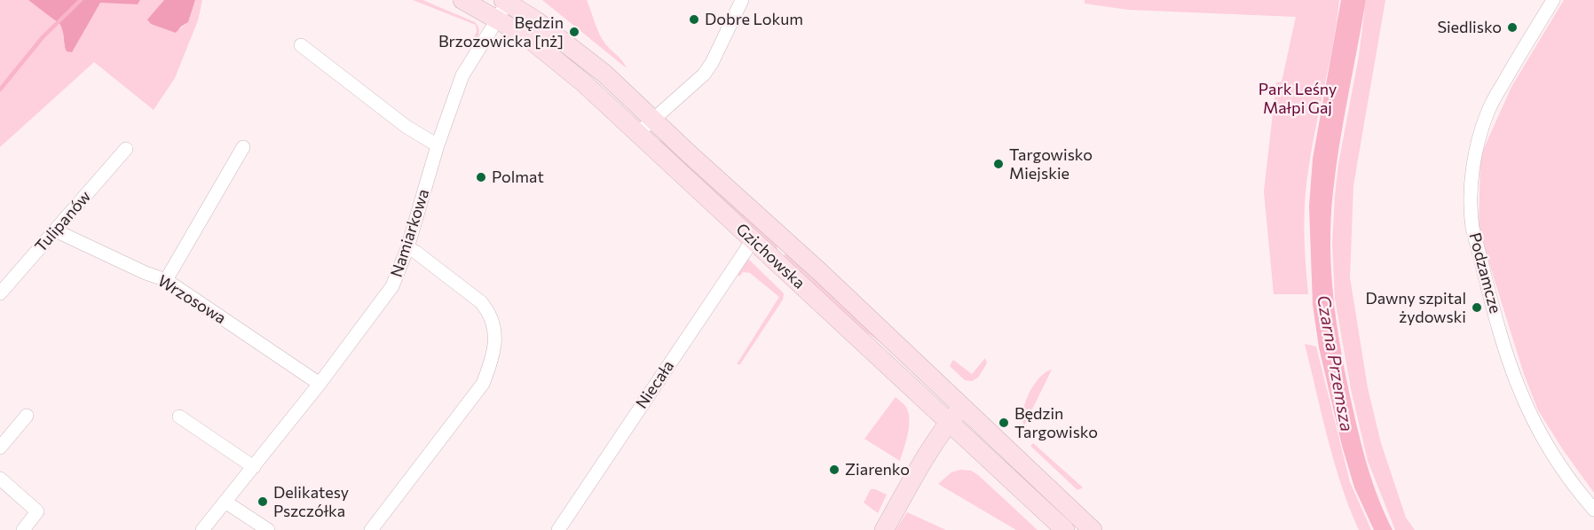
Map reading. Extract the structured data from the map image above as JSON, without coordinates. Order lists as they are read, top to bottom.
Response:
{
  "streets": {
    "street": [
      "Tulipanów",
      "Namiarkowa",
      "Gzichowska",
      "Podzamcze",
      "Wrzosowa",
      "Niecała"
    ]
  },
  "crossings": [
    ["Tulipanów", "Wrzosowa"],
    ["Namiarkowa", "Gzichowska"],
    ["Namiarkowa", "Wrzosowa"],
    ["Gzichowska", "Niecała"]
  ],
  "water": ["Czarna Przemsza"],
  "parks": ["Park Leśny Małpi Gaj"],
  "places": [
    "Dobre Lokum",
    "Siedlisko",
    "Będzin Brzozowicka [nż]",
    "Targowisko Miejskie",
    "Polmat",
    "Dawny szpital żydowski",
    "Będzin Targowisko",
    "Ziarenko",
    "Delikatesy Pszczółka"
  ]
}
